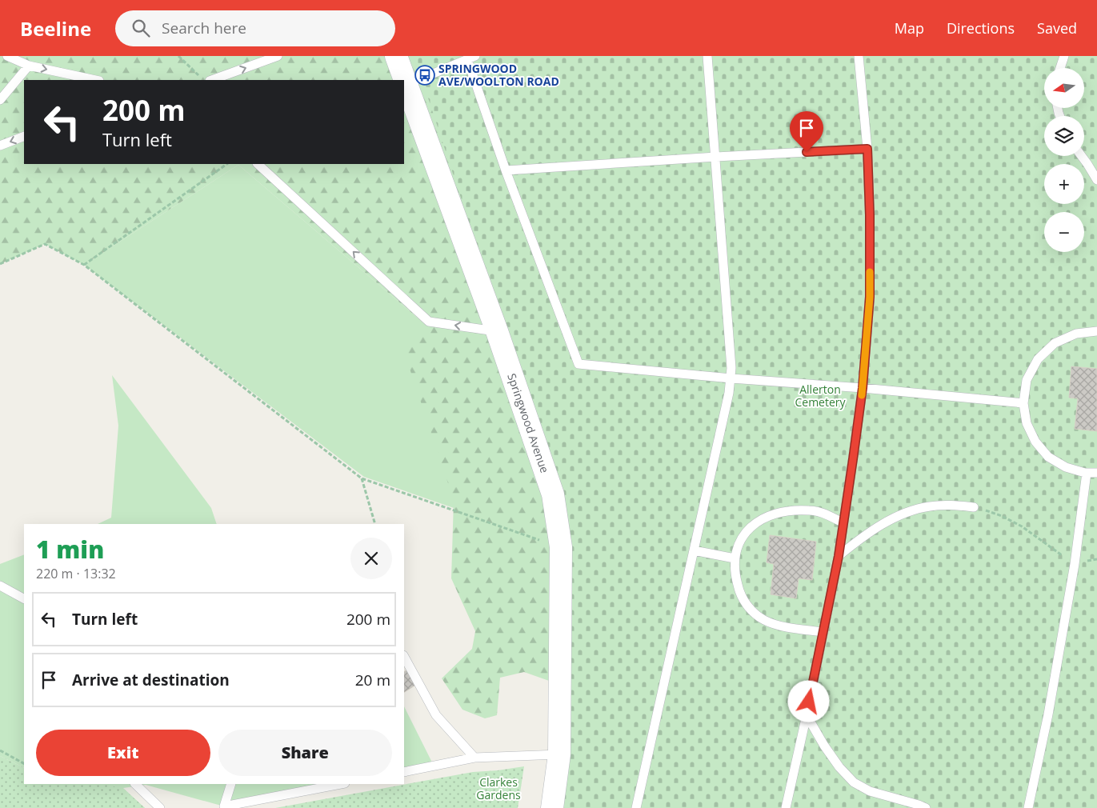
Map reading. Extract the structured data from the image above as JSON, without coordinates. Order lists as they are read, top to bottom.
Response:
{
  "streets": {
    "street": ["Springwood Avenue"]
  },
  "parks": ["Allerton Cemetery", "Clarkes Gardens"],
  "places": {
    "bus stop": ["SPRINGWOOD AVE/WOOLTON ROAD"]
  },
  "north": "left",
  "page": {
    "header": "Beeline",
    "search": "Search here",
    "nav": ["Map", "Directions", "Saved"],
    "map_buttons": ["+", "−"],
    "turn": ["200 m", "Turn left"],
    "heading": ["1 min", "220 m · 13:32"],
    "list": [
      {
        "name": "Turn left",
        "value": "200 m"
      },
      {
        "name": "Arrive at destination",
        "value": "20 m"
      }
    ],
    "buttons": ["Exit", "Share"]
  }
}
